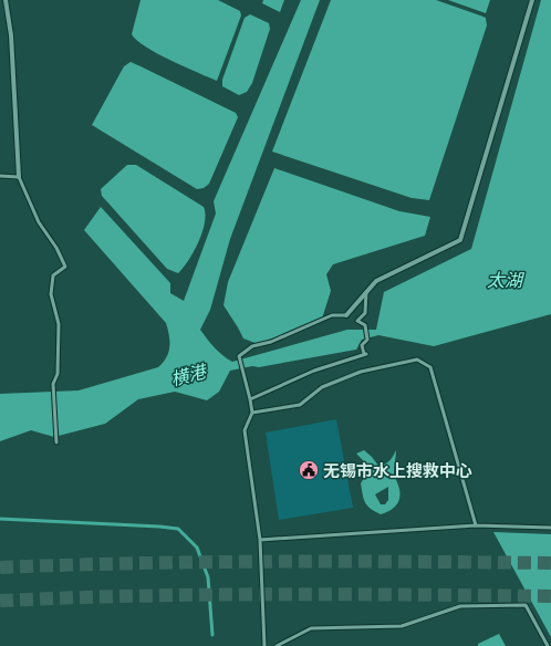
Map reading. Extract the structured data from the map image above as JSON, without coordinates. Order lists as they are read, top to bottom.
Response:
{
  "water": ["太湖", "横港"],
  "places": {
    "public building": ["无锡市水上搜救中心"]
  }
}
